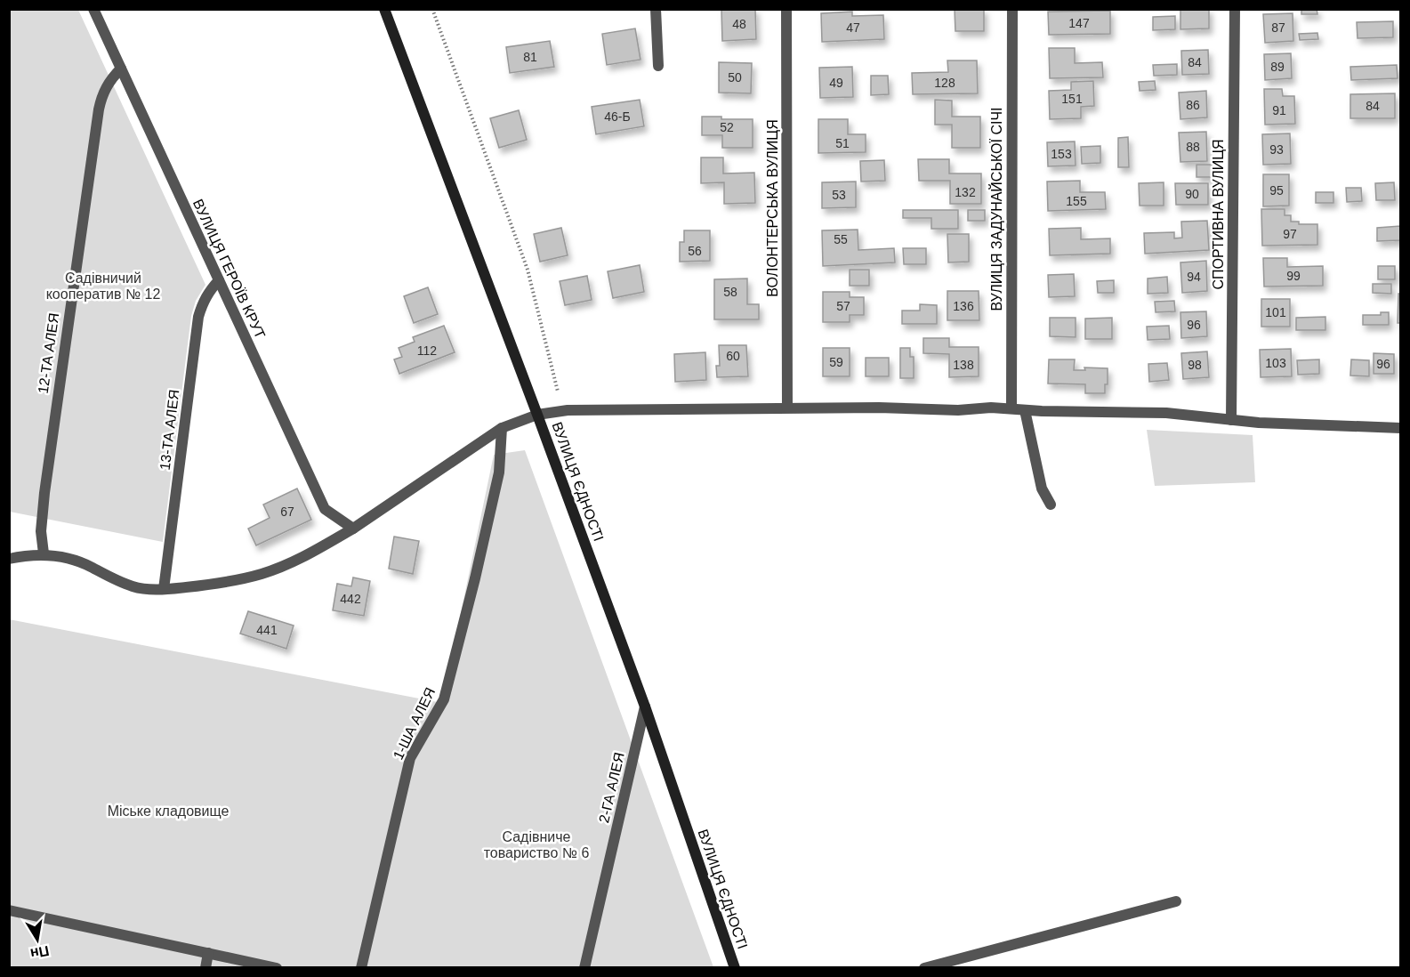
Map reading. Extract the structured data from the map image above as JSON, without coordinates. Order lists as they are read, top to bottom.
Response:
{
  "streets": {
    "main road": ["ВУЛИЦЯ ЄДНОСТІ"],
    "street": [
      "ВОЛОНТЕРСЬКА ВУЛИЦЯ",
      "ВУЛИЦЯ ЗАДУНАЙСЬКОЇ СІЧІ",
      "СПОРТИВНА ВУЛИЦЯ",
      "ВУЛИЦЯ ГЕРОЇВ КРУТ",
      "12-ТА АЛЕЯ",
      "13-ТА АЛЕЯ",
      "1-ША АЛЕЯ",
      "2-ГА АЛЕЯ"
    ]
  },
  "crossings": [
    ["ВУЛИЦЯ ГЕРОЇВ КРУТ", "12-ТА АЛЕЯ"],
    ["ВУЛИЦЯ ГЕРОЇВ КРУТ", "13-ТА АЛЕЯ"],
    ["ВУЛИЦЯ ЄДНОСТІ", "2-ГА АЛЕЯ"]
  ],
  "parks": ["Садівничий кооператив № 12", "Міське кладовище", "Садівниче товариство № 6"],
  "house_numbers": [
    "147",
    "48",
    "47",
    "87",
    "81",
    "84",
    "89",
    "50",
    "49",
    "128",
    "151",
    "86",
    "84",
    "91",
    "46-Б",
    "52",
    "51",
    "88",
    "93",
    "153",
    "95",
    "132",
    "90",
    "53",
    "155",
    "97",
    "55",
    "56",
    "99",
    "94",
    "58",
    "57",
    "136",
    "101",
    "96",
    "112",
    "60",
    "59",
    "103",
    "96",
    "138",
    "98",
    "67",
    "442",
    "441"
  ],
  "north": "bottom"
}
